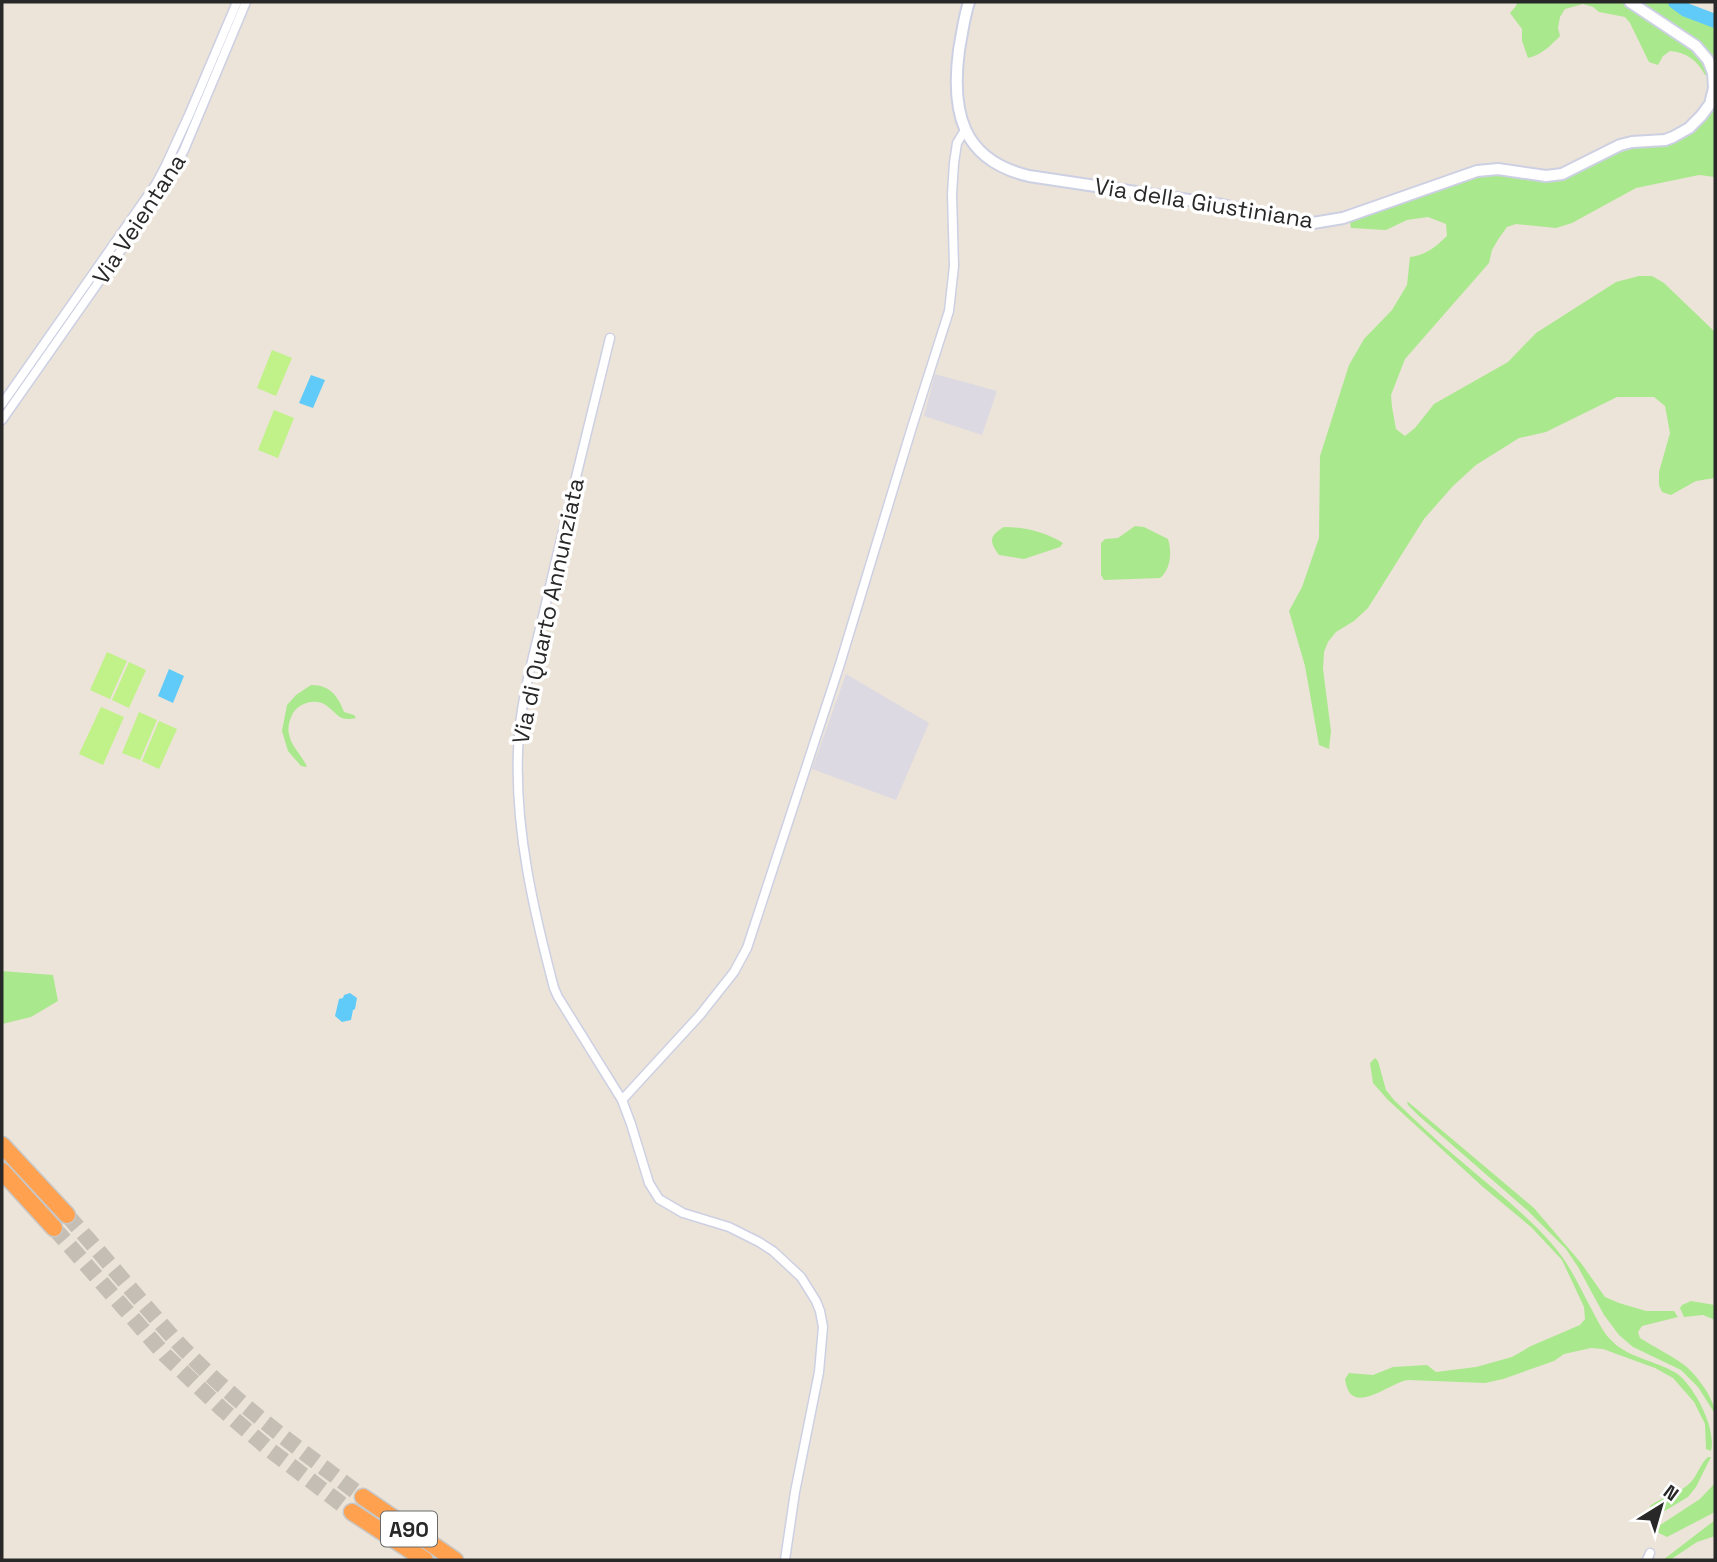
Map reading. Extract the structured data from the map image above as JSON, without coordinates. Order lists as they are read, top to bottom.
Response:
{
  "streets": {
    "highway": ["A90"],
    "street": ["Via della Giustiniana", "Via Veientana", "Via di Quarto Annunziata"]
  },
  "north": "top right"
}
